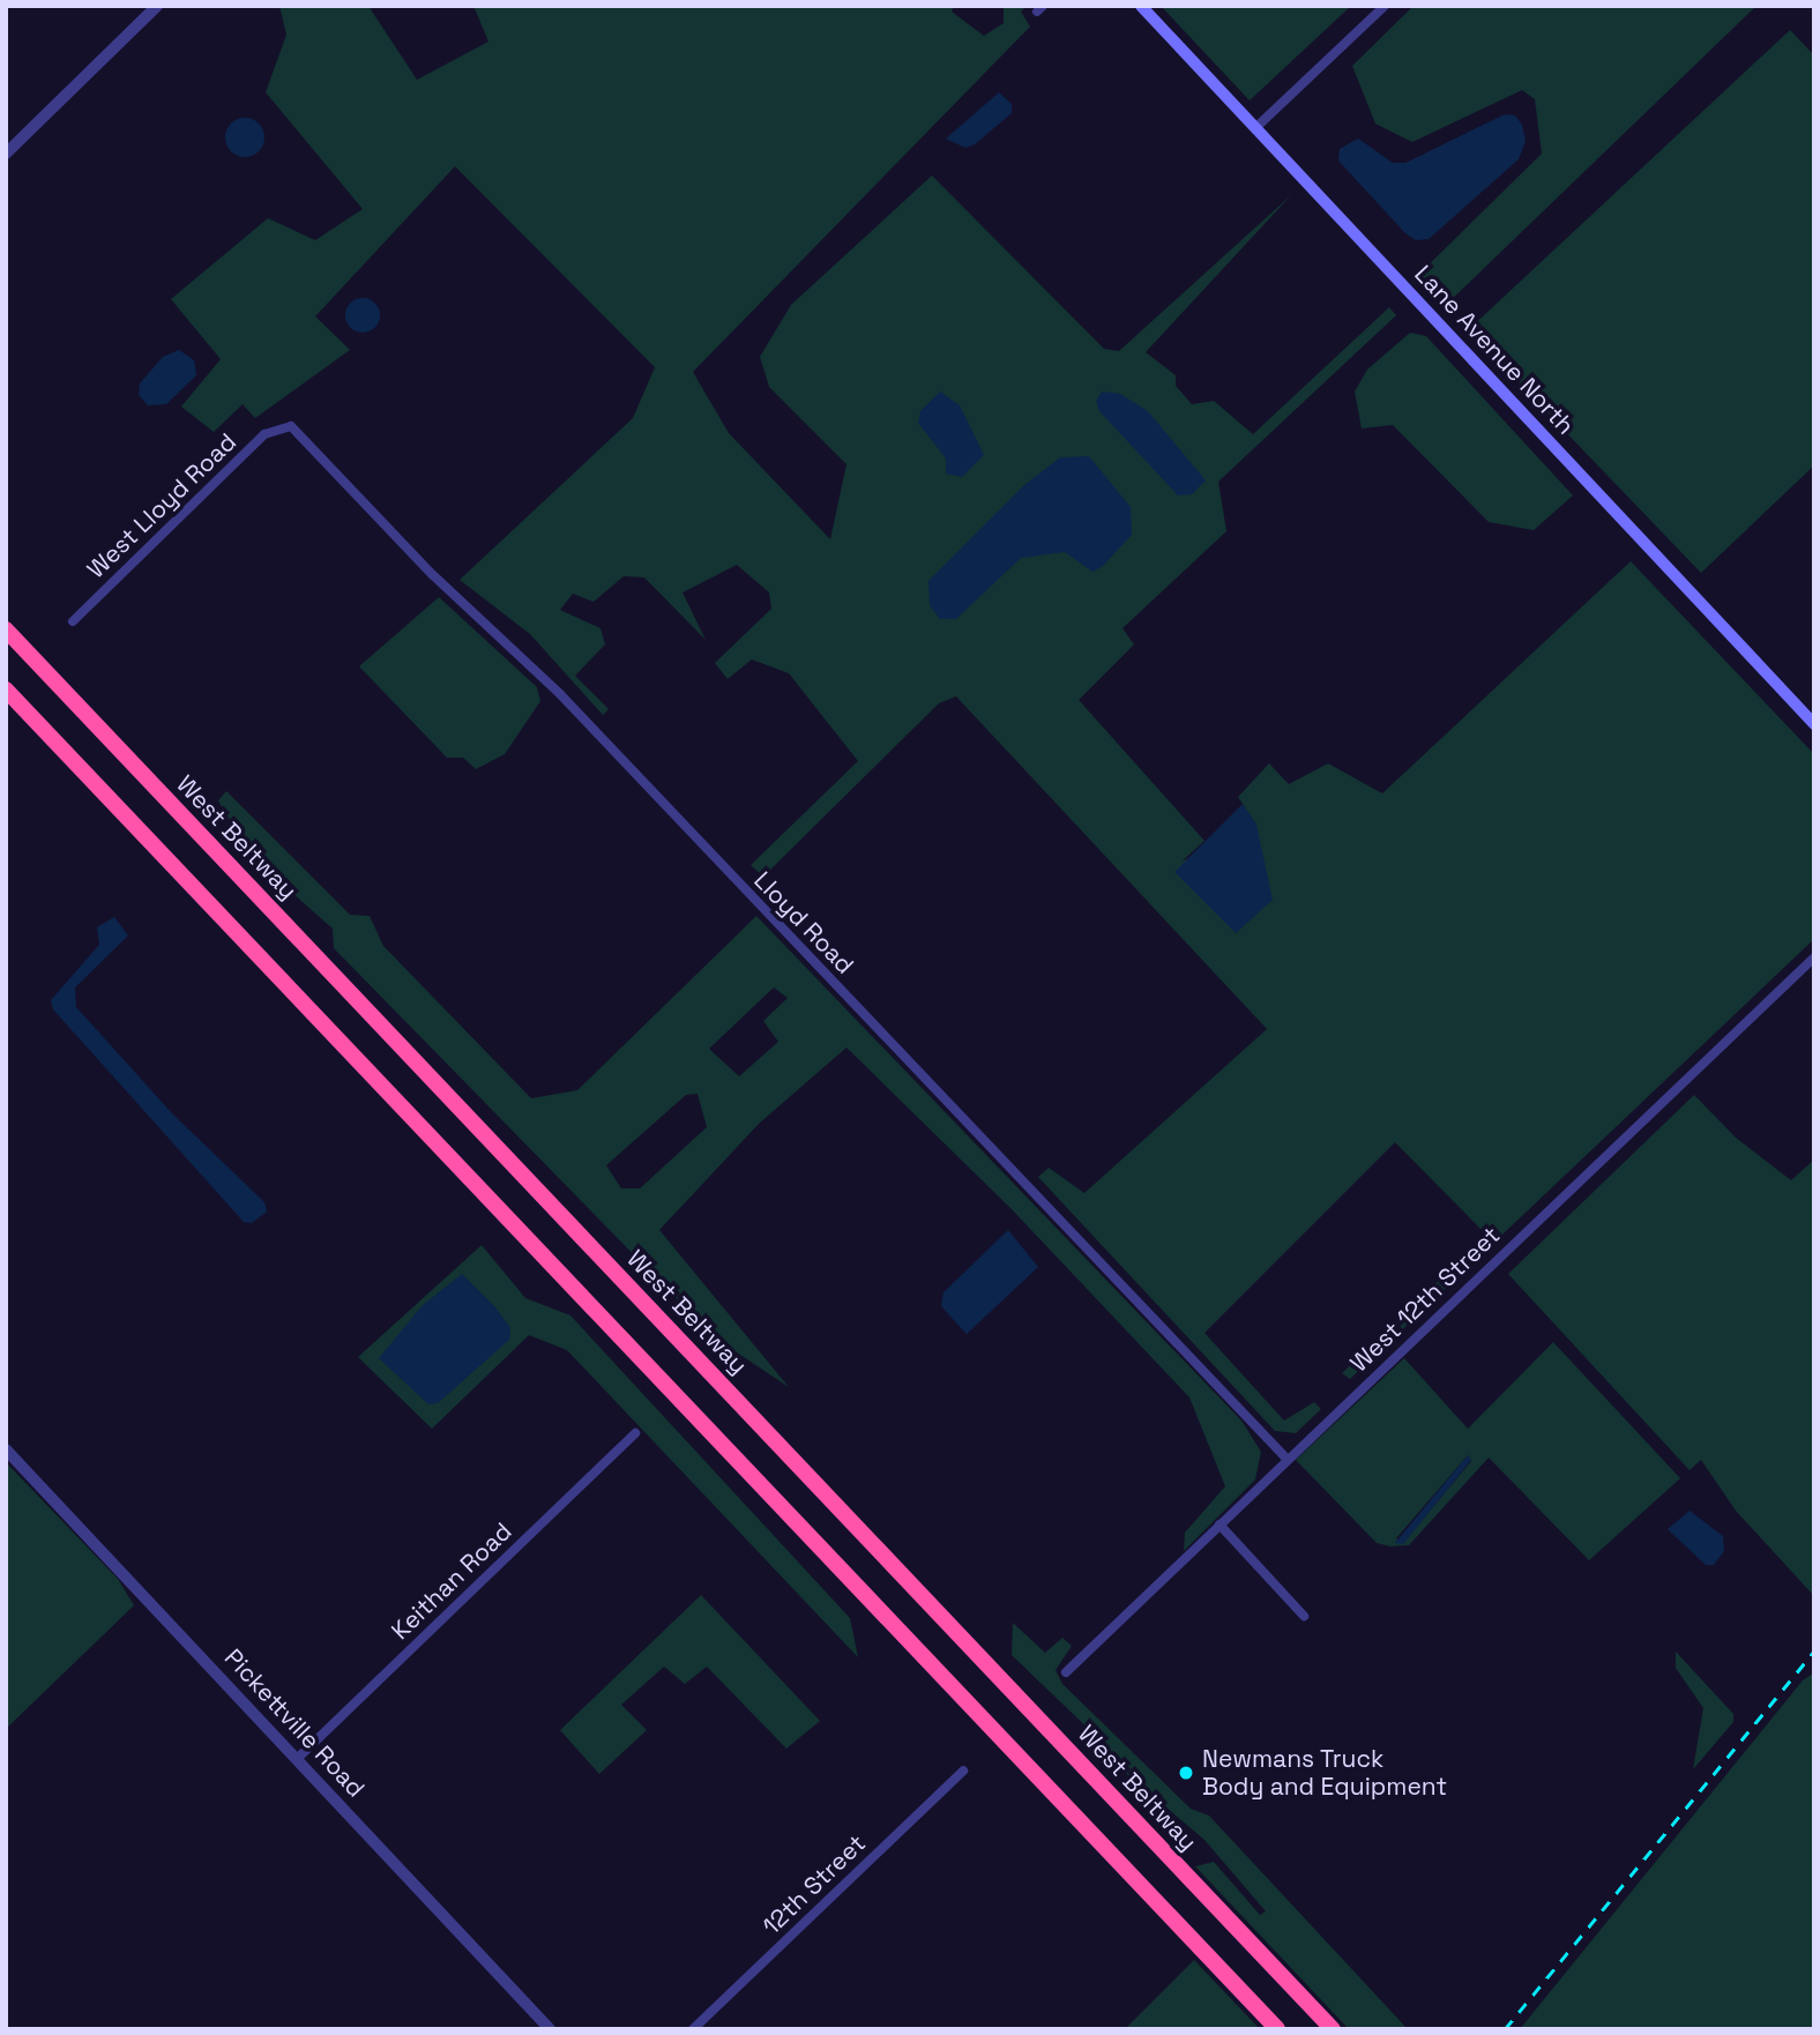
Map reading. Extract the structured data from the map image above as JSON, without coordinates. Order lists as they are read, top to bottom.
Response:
{
  "streets": {
    "highway": ["West Beltway"],
    "main road": ["Lane Avenue North"],
    "street": [
      "West Lloyd Road",
      "Lloyd Road",
      "West 12th Street",
      "Keithan Road",
      "Pickettville Road",
      "12th Street"
    ]
  },
  "crossings": [
    ["West Lloyd Road", "Lloyd Road"],
    ["Lloyd Road", "West 12th Street"],
    ["Keithan Road", "Pickettville Road"]
  ],
  "places": ["Newmans Truck Body and Equipment"]
}
